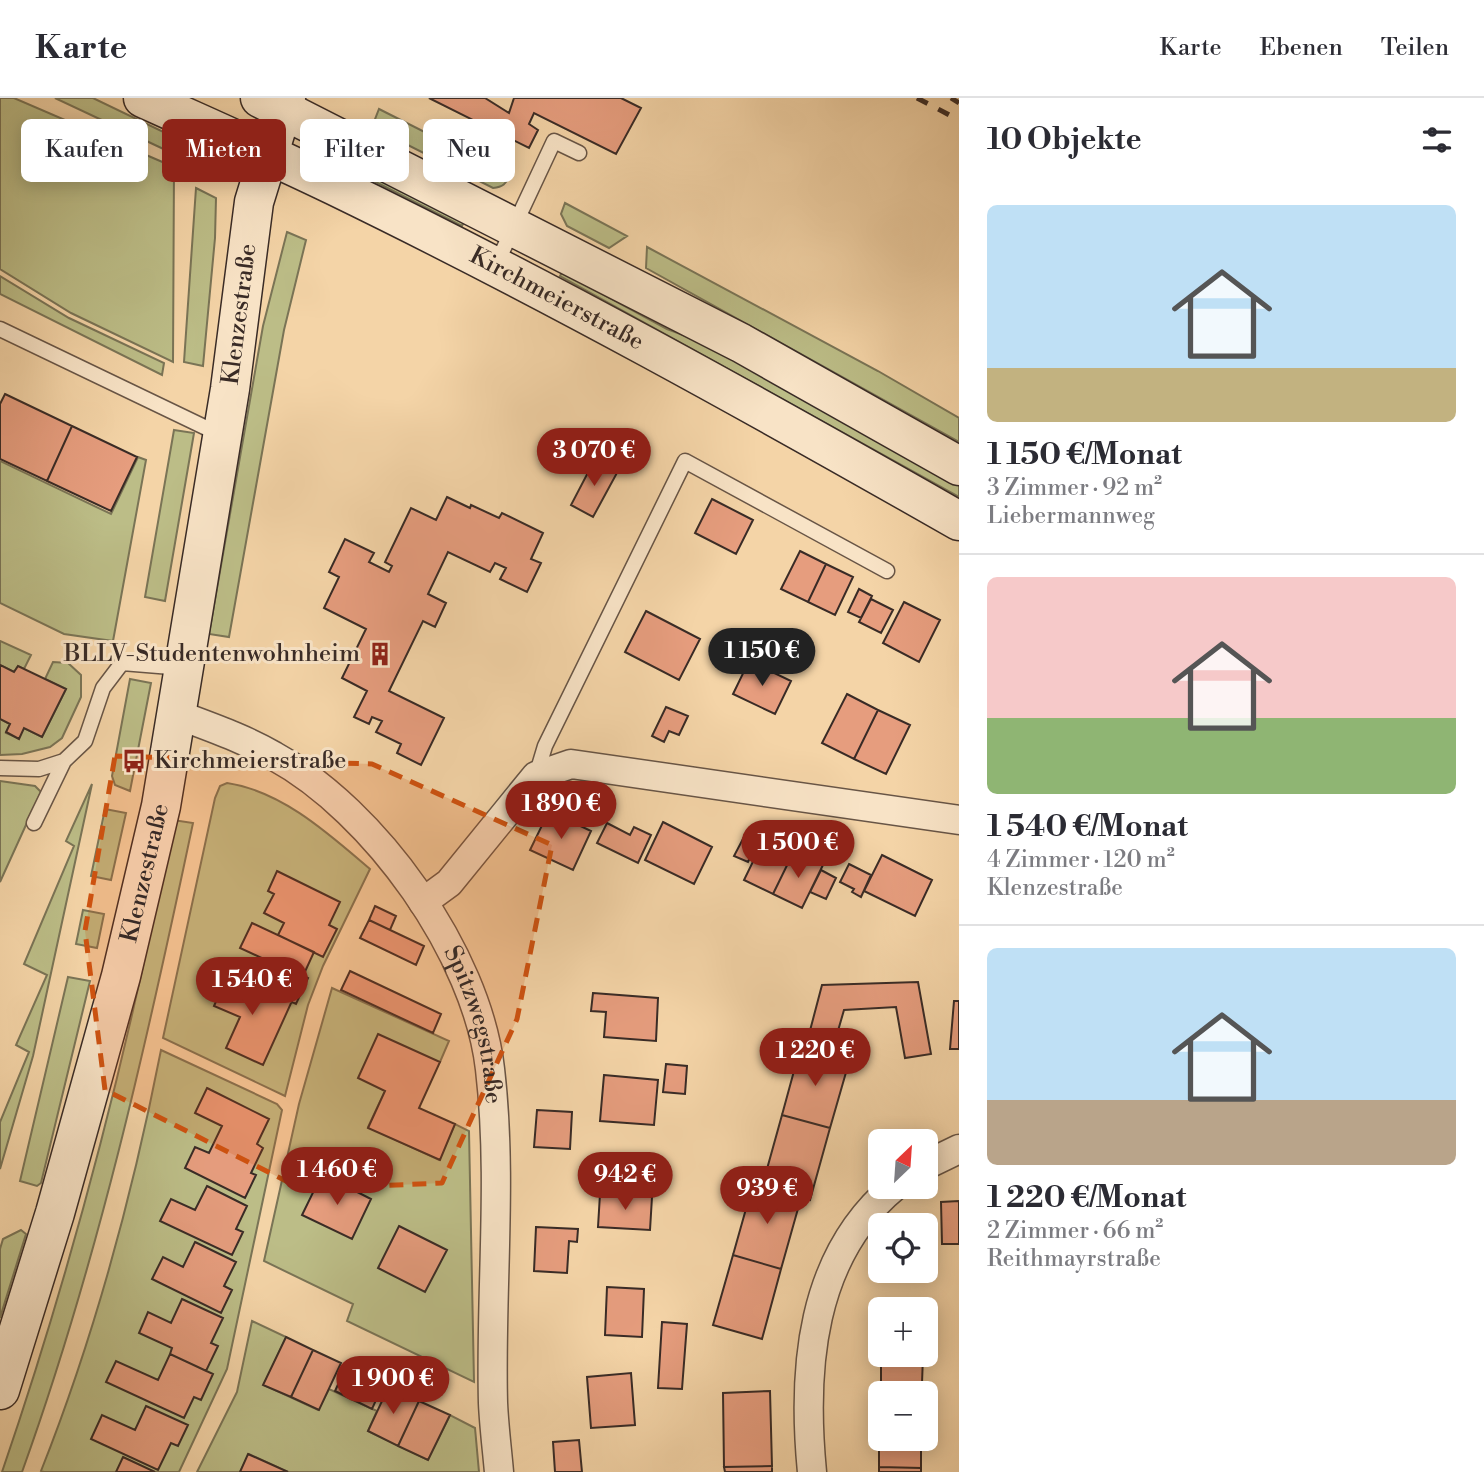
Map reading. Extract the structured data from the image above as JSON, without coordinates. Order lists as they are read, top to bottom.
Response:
{
  "streets": {
    "main road": ["Kirchmeierstraße", "Klenzestraße"],
    "street": ["Spitzwegstraße"]
  },
  "crossings": [
    ["Kirchmeierstraße", "Klenzestraße"],
    ["Klenzestraße", "Spitzwegstraße"]
  ],
  "places": {
    "building": ["BLLV-Studentenwohnheim"],
    "bus stop": ["Kirchmeierstraße"]
  },
  "north": "top right",
  "page": {
    "header": "Karte",
    "nav": ["Karte", "Ebenen", "Teilen"],
    "heading": "10 Objekte",
    "chip": [
      "Kaufen",
      "Mieten",
      "Filter",
      "Neu"
    ],
    "list": [
      {
        "name": "1 150 €/Monat",
        "note": "3 Zimmer · 92 m² · Liebermannweg"
      },
      {
        "name": "1 540 €/Monat",
        "note": "4 Zimmer · 120 m² · Klenzestraße"
      },
      {
        "name": "1 220 €/Monat",
        "note": "2 Zimmer · 66 m² · Reithmayrstraße"
      }
    ],
    "price": [
      "3 070 €",
      "1 150 €",
      "1 890 €",
      "1 500 €",
      "1 540 €",
      "1 220 €",
      "1 460 €",
      "942 €",
      "939 €",
      "1 900 €"
    ],
    "map_buttons": ["+", "−"]
  }
}
